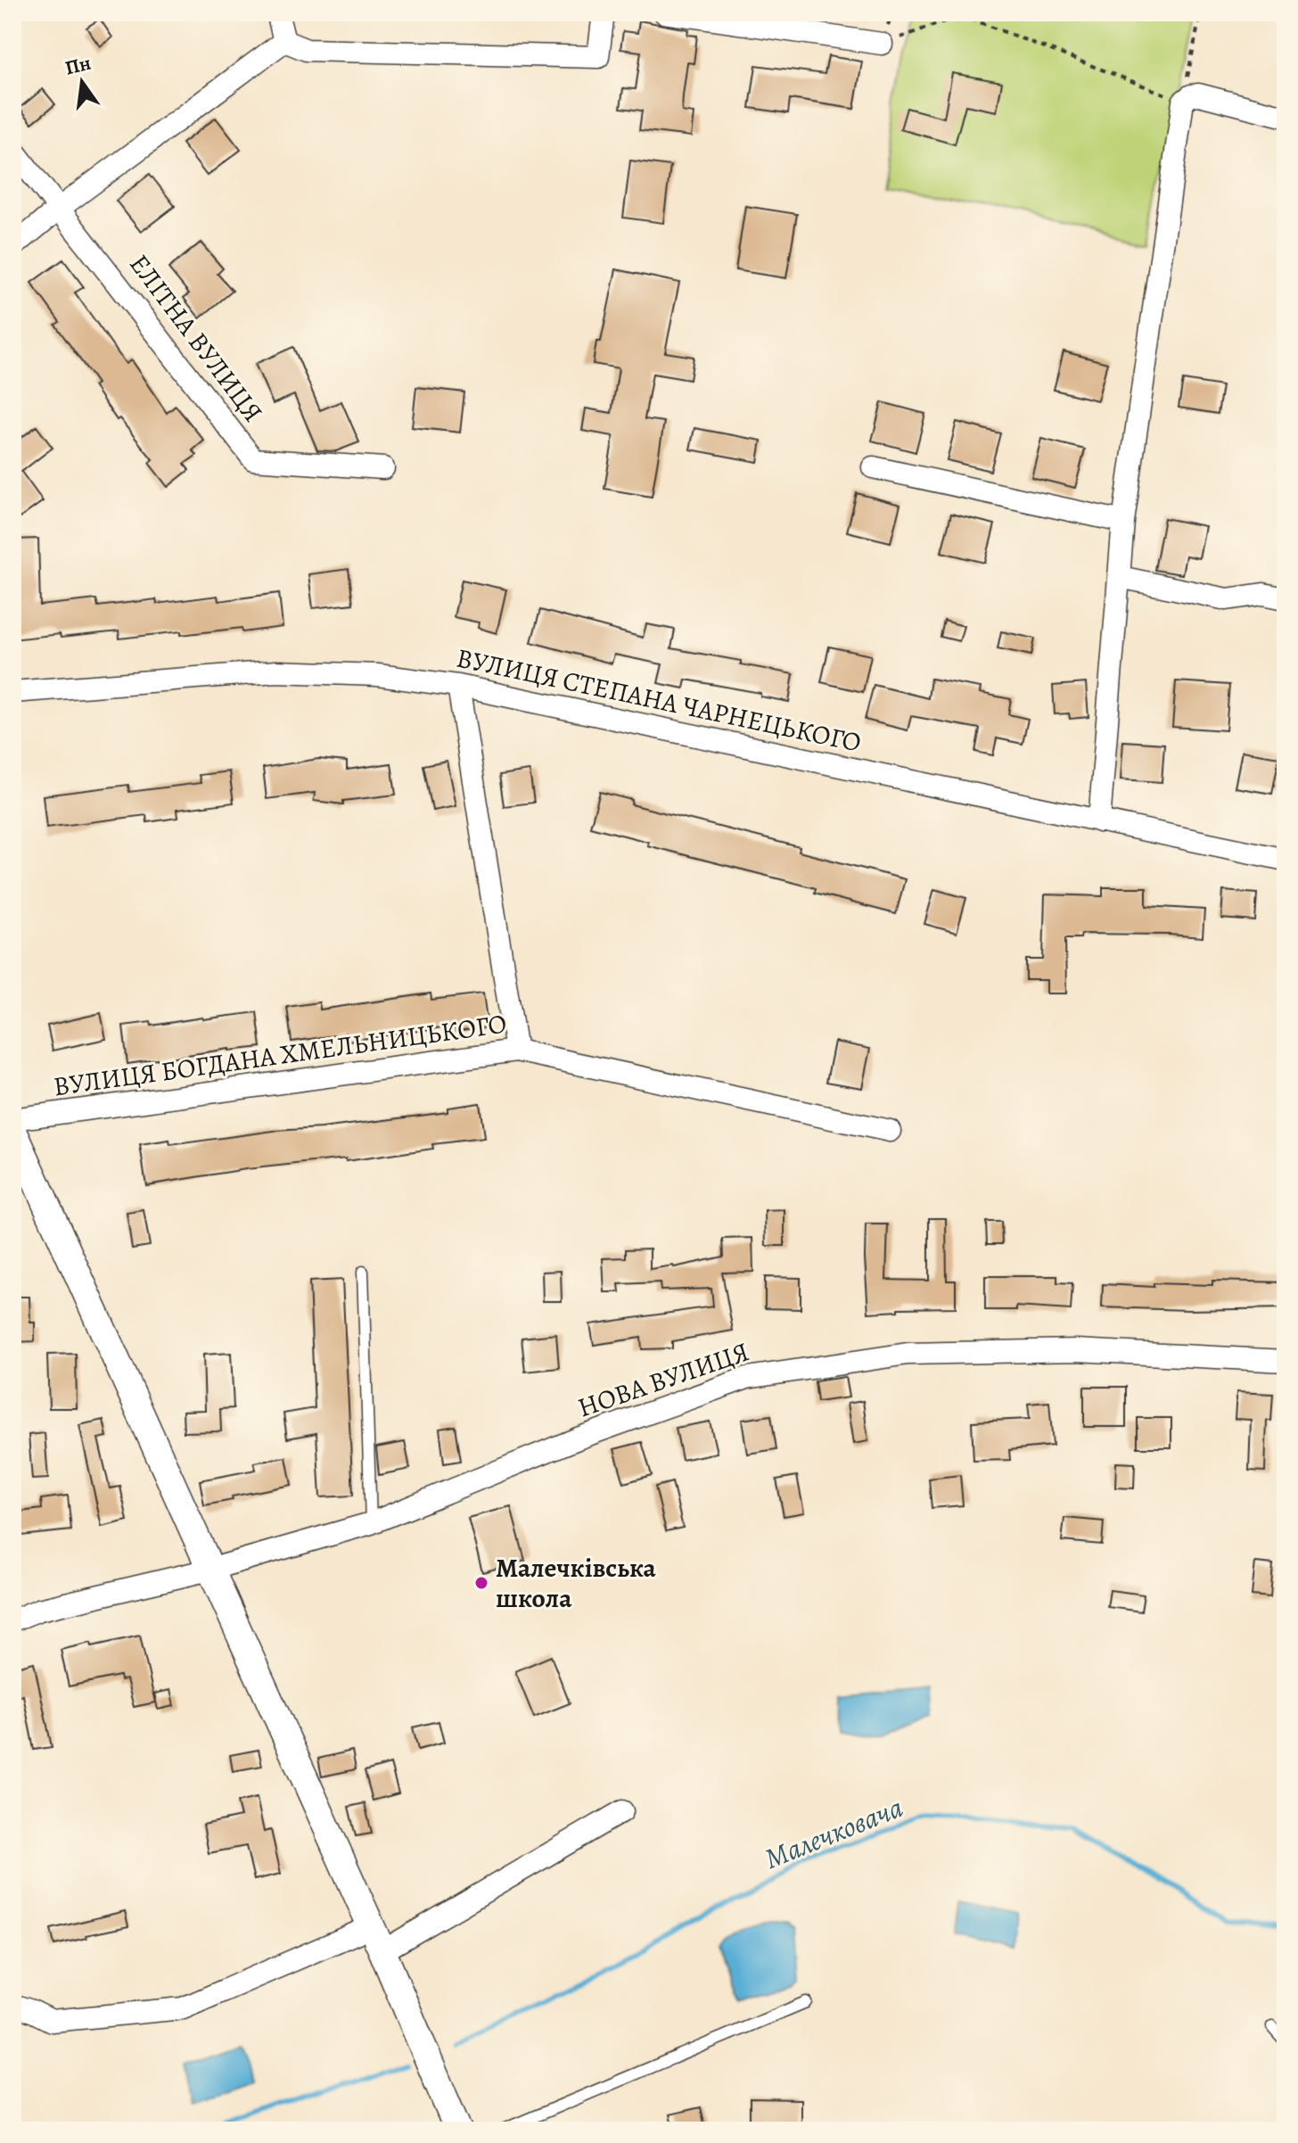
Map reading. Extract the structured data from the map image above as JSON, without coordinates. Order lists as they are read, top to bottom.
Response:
{
  "streets": {
    "street": [
      "ЕЛІТНА ВУЛИЦЯ",
      "ВУЛИЦЯ СТЕПАНА ЧАРНЕЦЬКОГО",
      "ВУЛИЦЯ БОГДАНА ХМЕЛЬНИЦЬКОГО",
      "НОВА ВУЛИЦЯ"
    ]
  },
  "water": ["Малечковача"],
  "places": ["Малечківська школа"],
  "north": "top"
}
